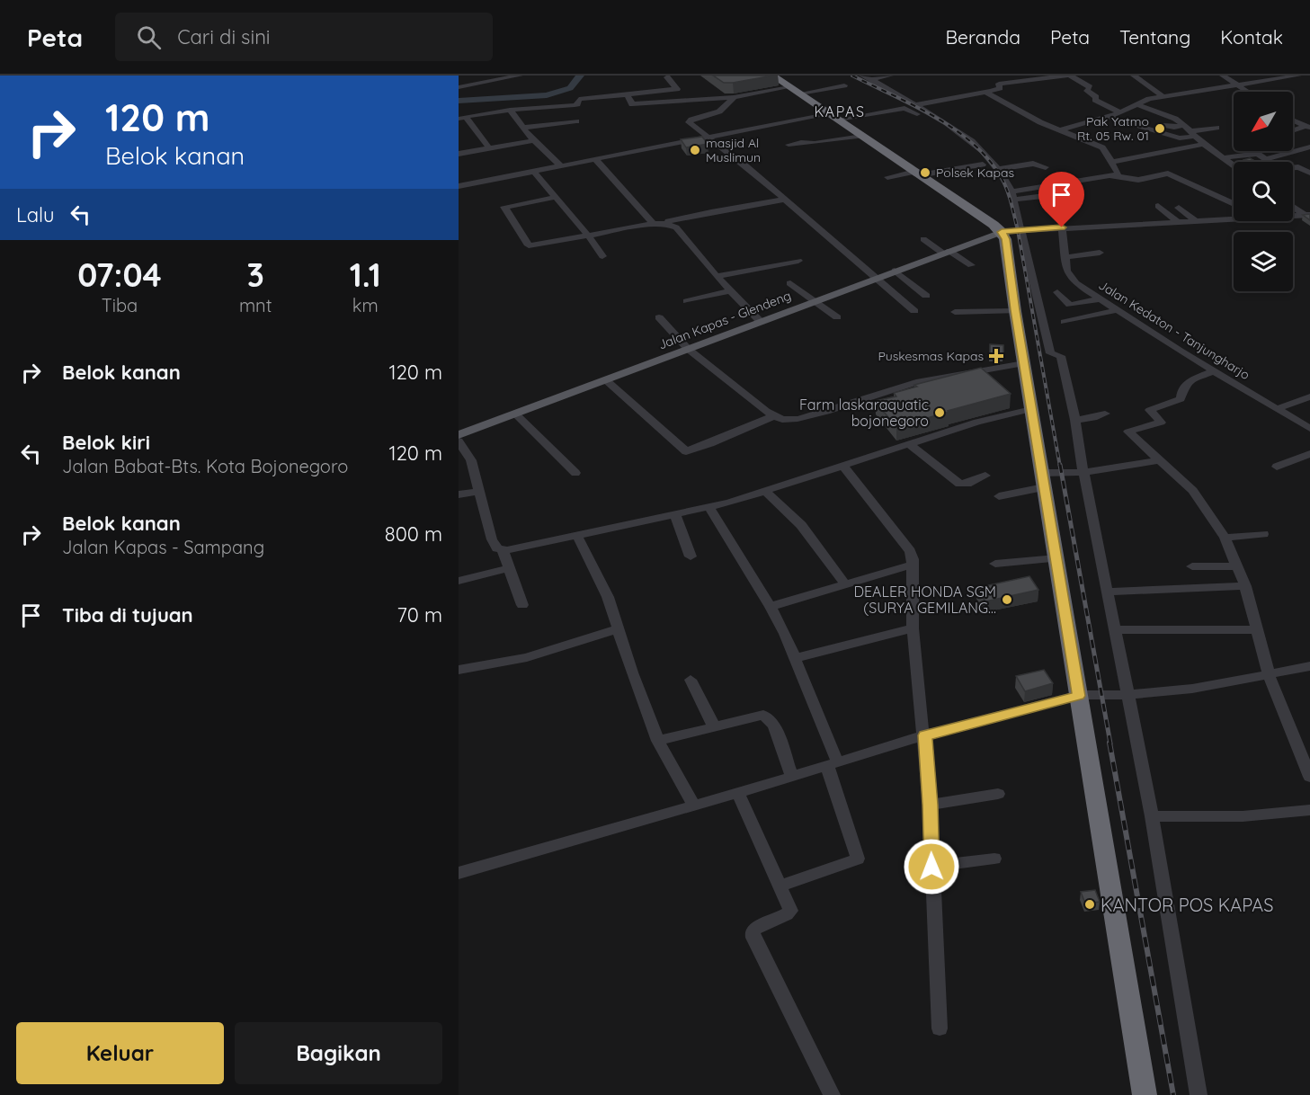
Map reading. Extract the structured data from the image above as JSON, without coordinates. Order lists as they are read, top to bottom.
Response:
{
  "streets": {
    "main road": ["Jalan Kapas - Glendeng"],
    "street": ["Jalan Kedaton - Tanjungharjo"]
  },
  "districts": ["KAPAS"],
  "places": {
    "other": [
      "Pak Yatmo Rt. 05 Rw. 01",
      "masjid Al Muslimun",
      "Polsek Kapas",
      "Farm laskaraquatic bojonegoro",
      "DEALER HONDA SGM (SURYA GEMILANG…",
      "KANTOR POS KAPAS"
    ],
    "health": ["Puskesmas Kapas"]
  },
  "north": "bottom left",
  "page": {
    "header": "Peta",
    "search": "Cari di sini",
    "nav": [
      "Beranda",
      "Peta",
      "Tentang",
      "Kontak"
    ],
    "turn": ["120 m", "Belok kanan"],
    "then": "Lalu",
    "eta": [
      "07:04",
      "Tiba",
      "3",
      "mnt",
      "1.1",
      "km"
    ],
    "list": [
      {
        "name": "Belok kanan",
        "value": "120 m"
      },
      {
        "name": "Belok kiri",
        "note": "Jalan Babat-Bts. Kota Bojonegoro",
        "value": "120 m"
      },
      {
        "name": "Belok kanan",
        "note": "Jalan Kapas - Sampang",
        "value": "800 m"
      },
      {
        "name": "Tiba di tujuan",
        "value": "70 m"
      }
    ],
    "buttons": ["Keluar", "Bagikan"]
  }
}
